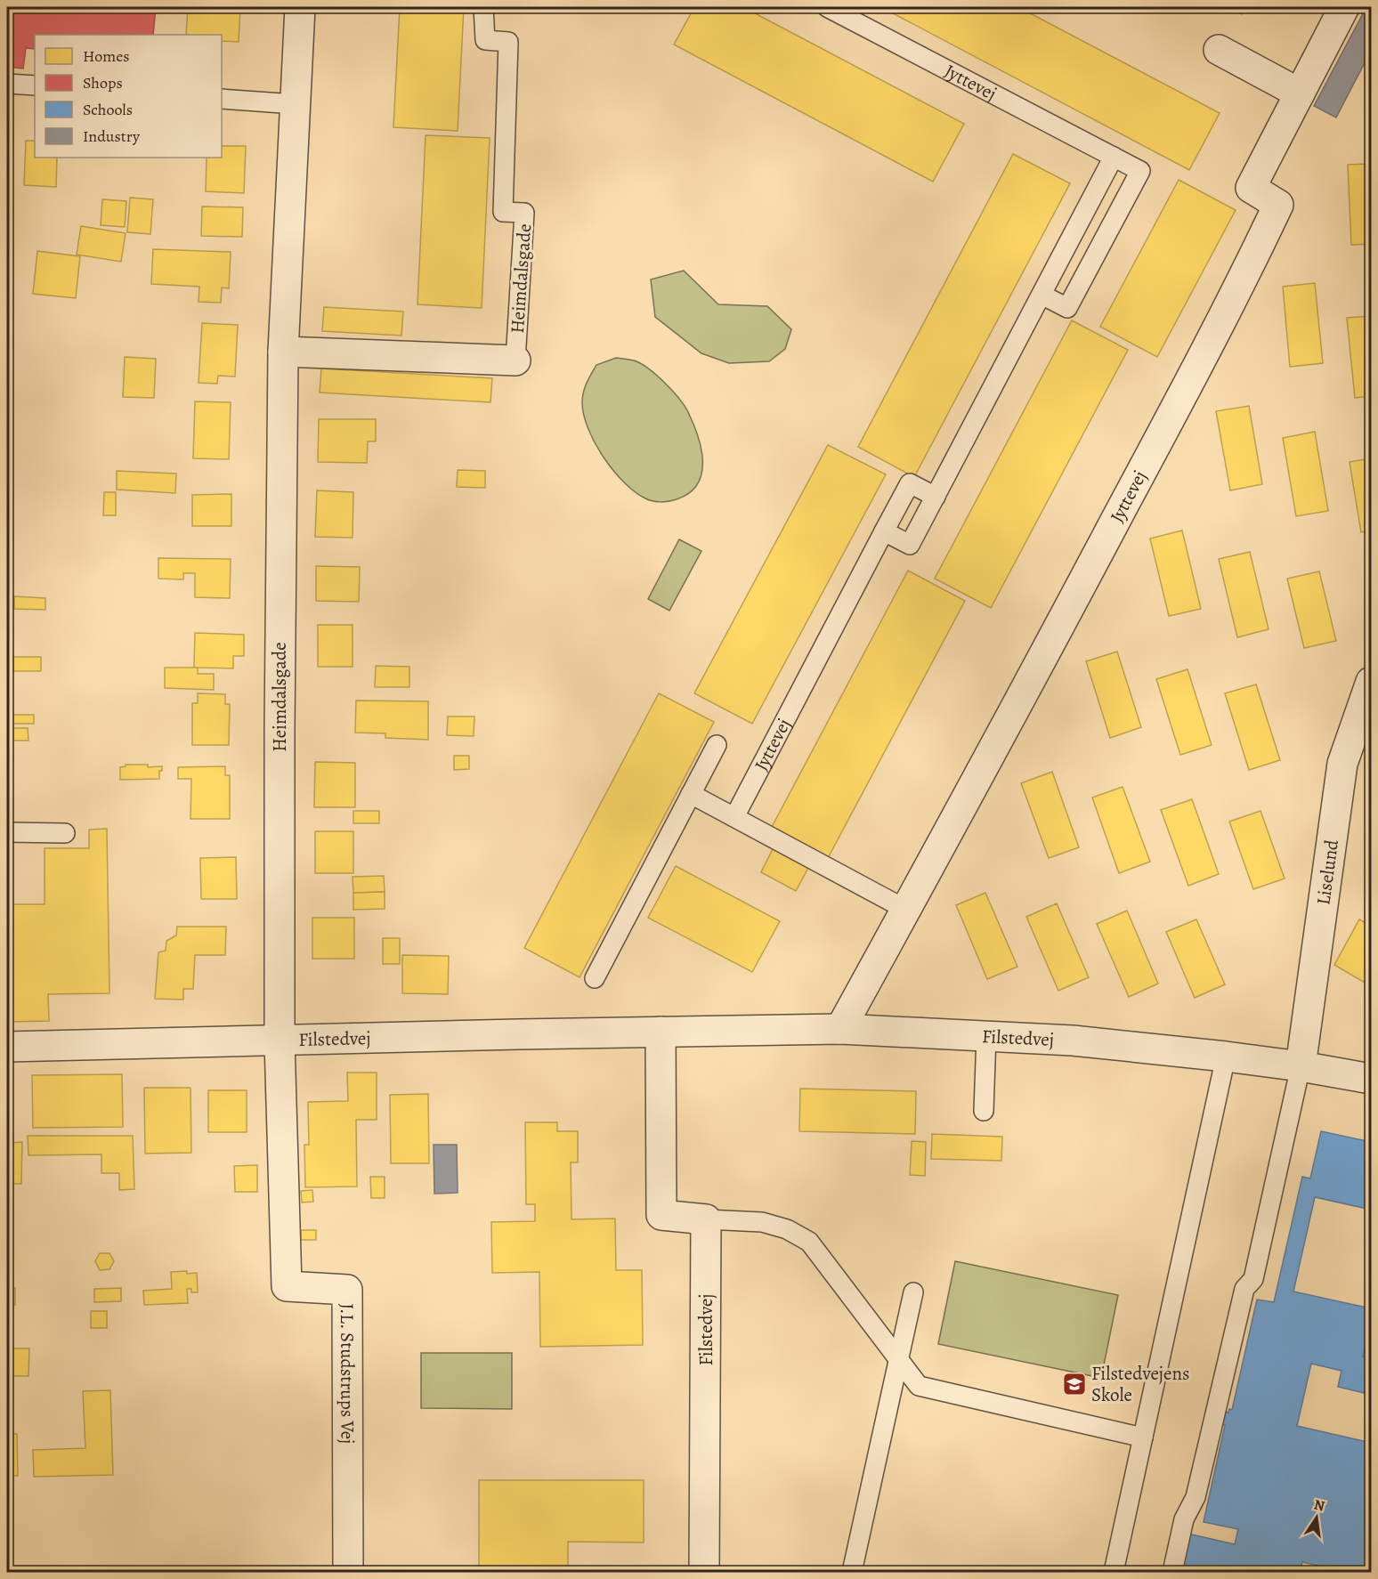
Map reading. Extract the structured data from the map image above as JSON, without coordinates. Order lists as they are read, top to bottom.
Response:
{
  "streets": {
    "street": [
      "Jyttevej",
      "Heimdalsgade",
      "Liselund",
      "Filstedvej",
      "J.L. Studstrups Vej"
    ]
  },
  "crossings": [
    ["Jyttevej", "Filstedvej"],
    ["Heimdalsgade", "Filstedvej"],
    ["Heimdalsgade", "J.L. Studstrups Vej"],
    ["Liselund", "Filstedvej"],
    ["Filstedvej", "J.L. Studstrups Vej"]
  ],
  "places": {
    "school or university": ["Filstedvejens Skole"]
  },
  "legend": [
    "Homes",
    "Shops",
    "Schools",
    "Industry"
  ],
  "north": "top"
}
